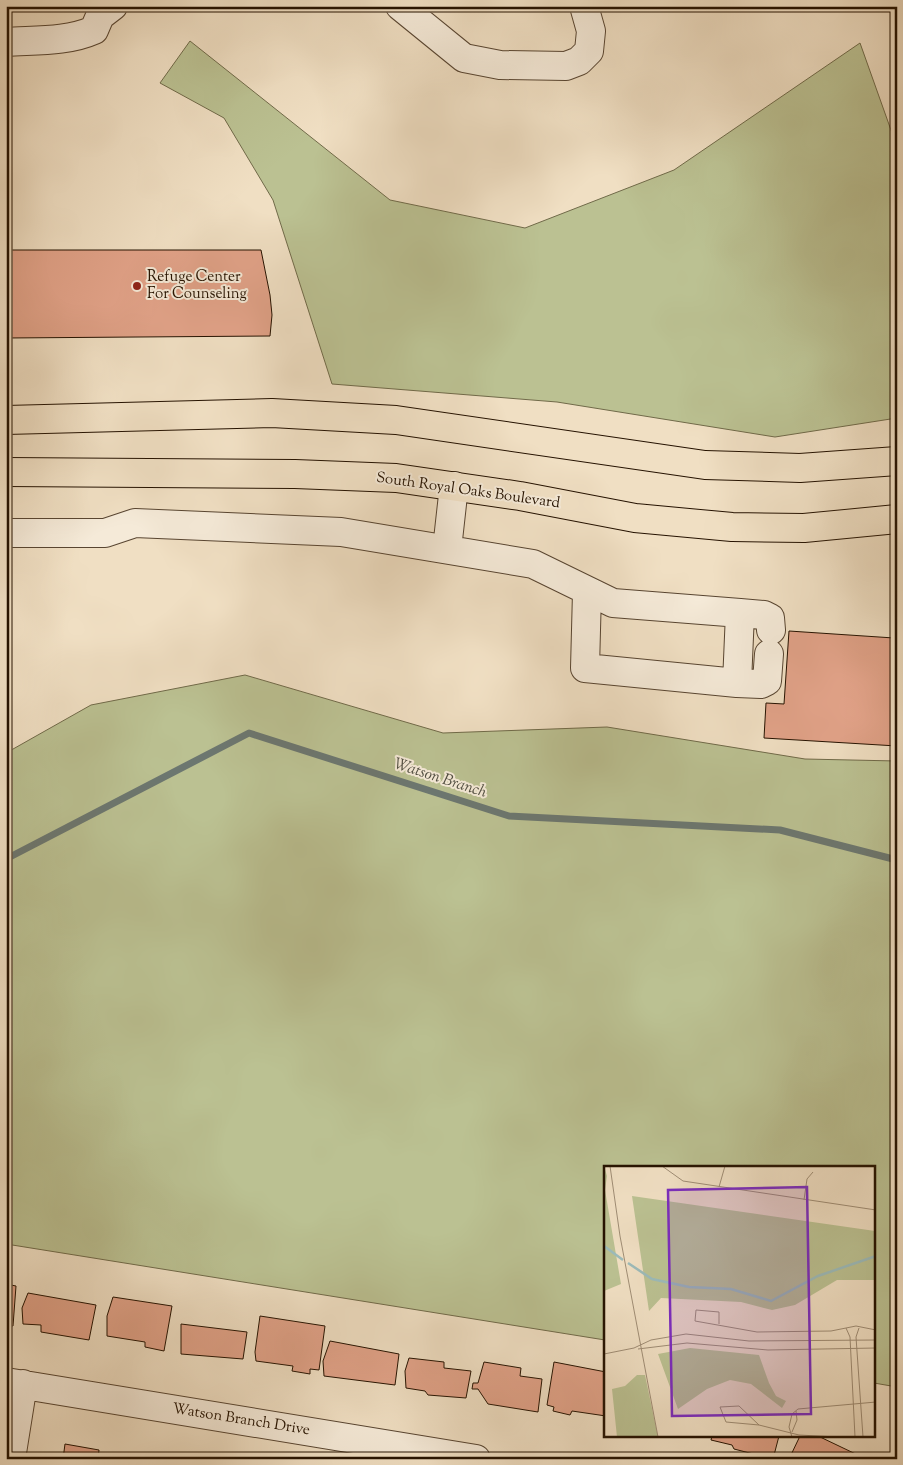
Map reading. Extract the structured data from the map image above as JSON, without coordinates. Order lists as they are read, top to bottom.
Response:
{
  "streets": {
    "main road": ["South Royal Oaks Boulevard"],
    "street": ["Watson Branch Drive"]
  },
  "water": ["Watson Branch"],
  "places": ["Refuge Center For Counseling"]
}
